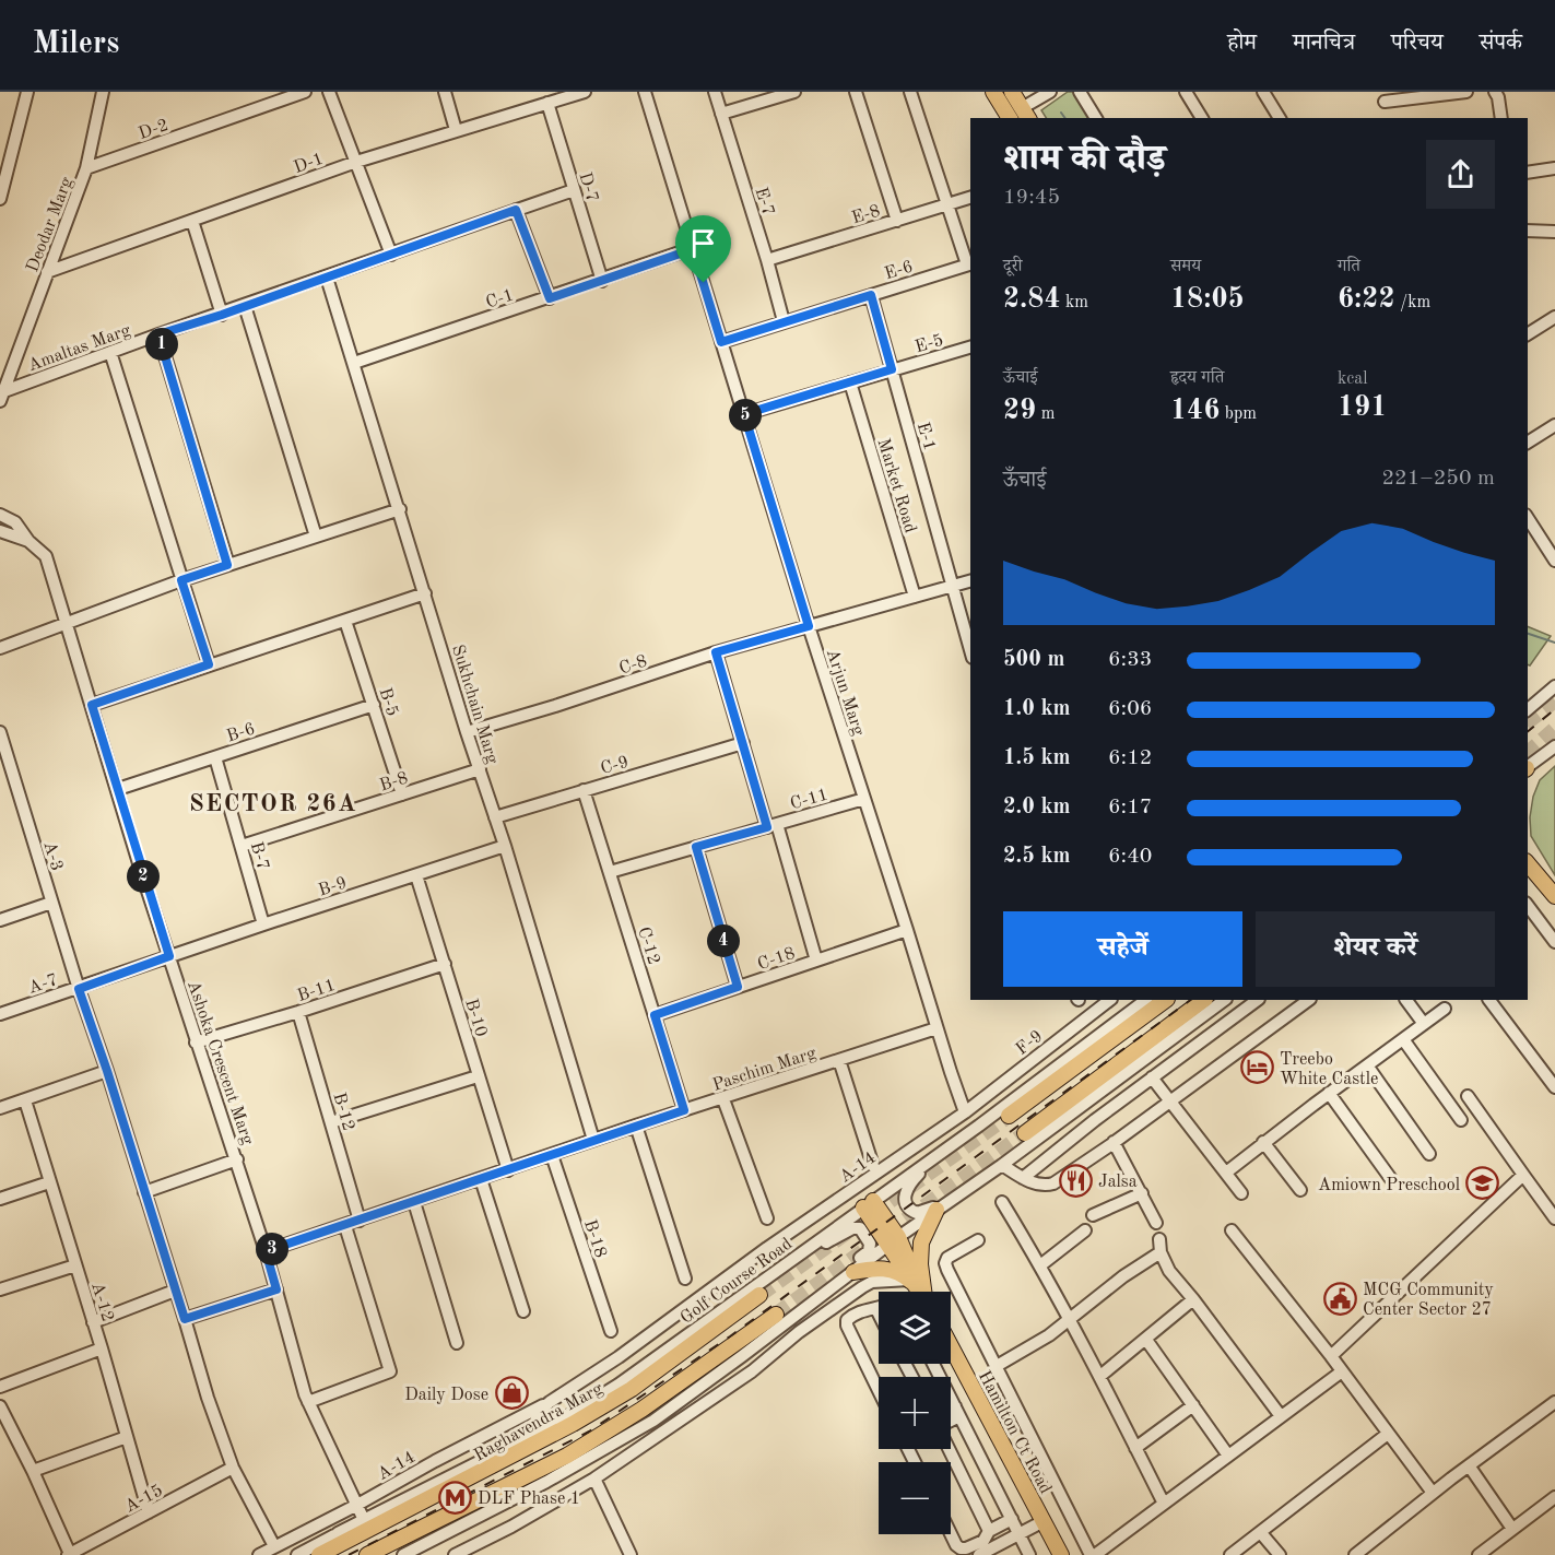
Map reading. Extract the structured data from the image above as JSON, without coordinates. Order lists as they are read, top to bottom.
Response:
{
  "streets": {
    "main road": ["Raghavendra Marg", "Hamilton Ct Road"],
    "street": [
      "D-2",
      "D-1",
      "D-7",
      "E-7",
      "E-8",
      "Deodar Marg",
      "E-6",
      "C-1",
      "E-5",
      "Amaltas Marg",
      "E-1",
      "Market Road",
      "C-8",
      "Arjun Marg",
      "B-5",
      "Sukhchain Marg",
      "B-6",
      "C-9",
      "B-8",
      "C-11",
      "A-3",
      "B-7",
      "B-9",
      "C-12",
      "C-18",
      "A-7",
      "B-11",
      "B-10",
      "F-9",
      "Ashoka Crescent Marg",
      "Paschim Marg",
      "B-12",
      "A-14",
      "B-18",
      "Golf Course Road",
      "A-12",
      "A-15"
    ]
  },
  "crossings": [
    ["D-2", "Deodar Marg"],
    ["D-1", "D-7"],
    ["D-1", "Deodar Marg"],
    ["D-7", "C-1"],
    ["D-7", "Amaltas Marg"],
    ["E-7", "E-8"],
    ["E-7", "E-6"],
    ["Deodar Marg", "Amaltas Marg"],
    ["E-6", "E-1"],
    ["E-6", "Arjun Marg"],
    ["C-1", "Arjun Marg"],
    ["C-1", "Sukhchain Marg"],
    ["E-5", "E-1"],
    ["E-5", "Market Road"],
    ["E-5", "Arjun Marg"],
    ["Amaltas Marg", "Sukhchain Marg"],
    ["E-1", "C-8"],
    ["Market Road", "C-8"],
    ["C-8", "Arjun Marg"],
    ["C-8", "Sukhchain Marg"],
    ["Arjun Marg", "C-11"],
    ["Arjun Marg", "C-18"],
    ["Arjun Marg", "F-9"],
    ["Arjun Marg", "Paschim Marg"],
    ["Arjun Marg", "A-14"],
    ["B-5", "B-6"],
    ["B-5", "B-8"],
    ["Sukhchain Marg", "C-9"],
    ["Sukhchain Marg", "B-8"],
    ["Sukhchain Marg", "B-9"],
    ["Sukhchain Marg", "Paschim Marg"],
    ["B-6", "B-7"],
    ["B-6", "Ashoka Crescent Marg"],
    ["C-9", "C-12"],
    ["B-8", "B-7"],
    ["C-11", "C-12"],
    ["A-3", "A-7"],
    ["A-3", "A-14"],
    ["A-3", "A-15"],
    ["B-7", "B-9"],
    ["B-9", "A-7"],
    ["B-9", "B-10"],
    ["B-9", "Ashoka Crescent Marg"],
    ["C-12", "C-18"],
    ["C-12", "Paschim Marg"],
    ["A-7", "Ashoka Crescent Marg"],
    ["B-11", "B-10"],
    ["B-11", "Ashoka Crescent Marg"],
    ["B-11", "B-12"],
    ["B-10", "Paschim Marg"],
    ["F-9", "A-14"],
    ["Ashoka Crescent Marg", "Paschim Marg"],
    ["Ashoka Crescent Marg", "A-14"],
    ["Ashoka Crescent Marg", "Golf Course Road"],
    ["Paschim Marg", "B-12"],
    ["Paschim Marg", "B-18"],
    ["Golf Course Road", "Raghavendra Marg"],
    ["A-12", "A-15"]
  ],
  "districts": ["SECTOR 26A"],
  "places": {
    "hotel": ["Treebo White Castle"],
    "restaurant": ["Jalsa"],
    "school or university": ["Amiown Preschool"],
    "public building": ["MCG Community Center Sector 27"],
    "shop": ["Daily Dose"],
    "metro station": ["DLF Phase 1"]
  },
  "page": {
    "header": "Milers",
    "nav": [
      "होम",
      "मानचित्र",
      "परिचय",
      "संपर्क"
    ],
    "heading": ["शाम की दौड़", "19:45"],
    "stats": [
      ["दूरी", "2.84 km"],
      ["समय", "18:05"],
      ["गति", "6:22 /km"],
      ["ऊँचाई", "29 m"],
      ["हृदय गति", "146 bpm"],
      ["kcal", "191"]
    ],
    "pins": [
      "1",
      "5",
      "2",
      "4",
      "3"
    ],
    "chart": ["ऊँचाई", "221–250 m"],
    "list": [
      {
        "name": "500 m",
        "note": "6:33"
      },
      {
        "name": "1.0 km",
        "note": "6:06"
      },
      {
        "name": "1.5 km",
        "note": "6:12"
      },
      {
        "name": "2.0 km",
        "note": "6:17"
      },
      {
        "name": "2.5 km",
        "note": "6:40"
      }
    ],
    "buttons": ["सहेजें", "शेयर करें"],
    "map_buttons": ["+", "−"]
  }
}
